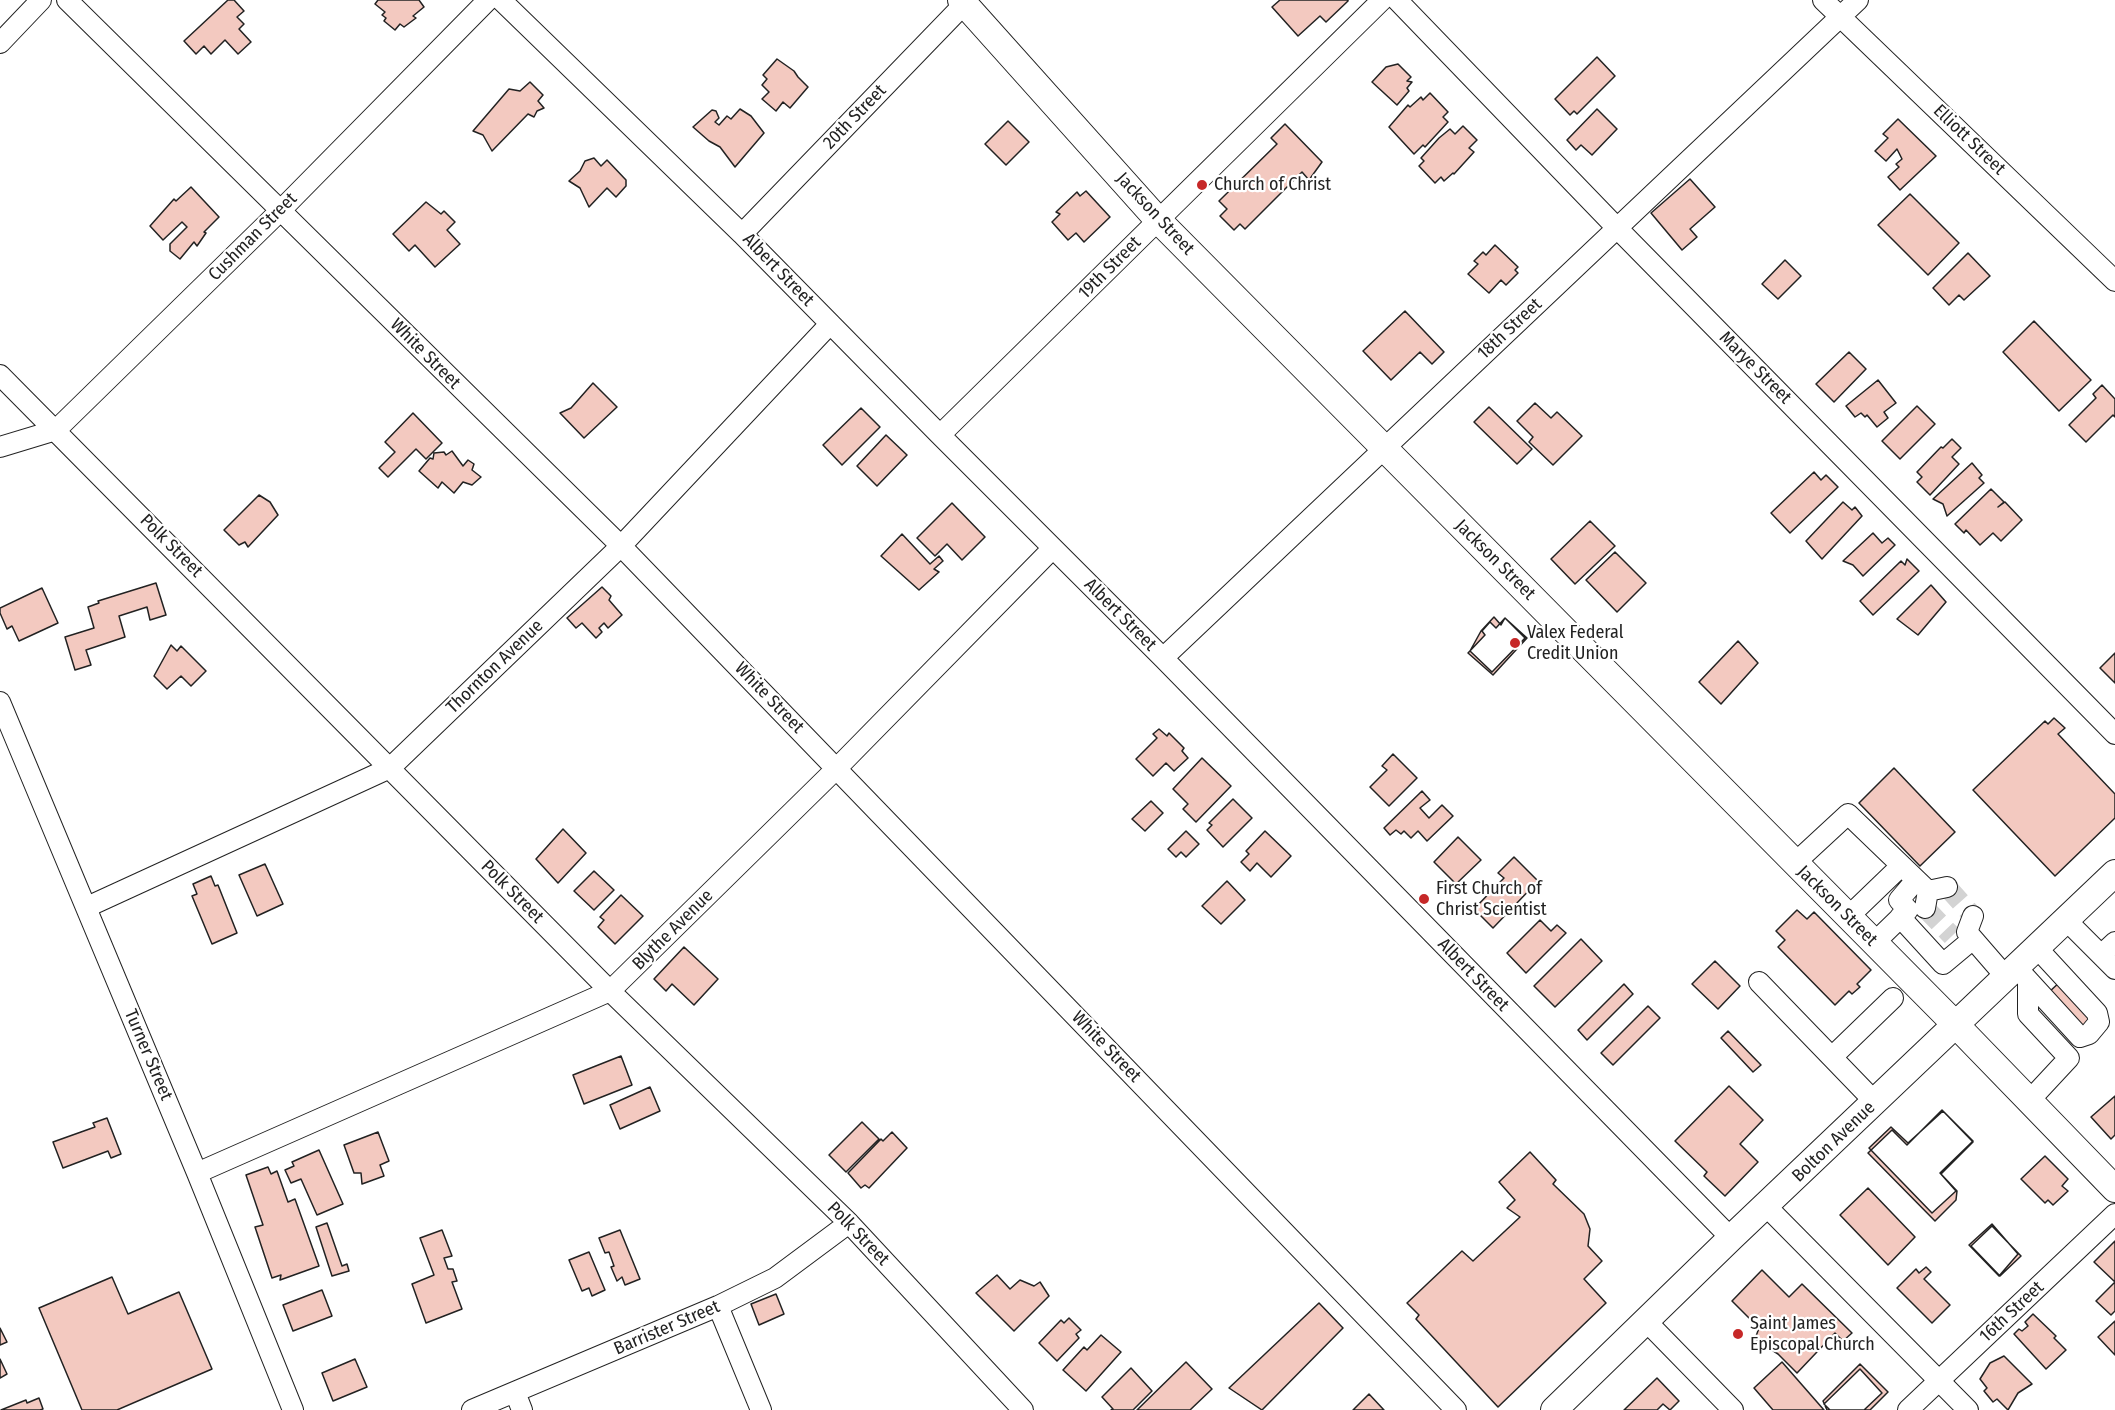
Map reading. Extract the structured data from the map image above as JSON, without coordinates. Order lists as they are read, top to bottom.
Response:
{
  "streets": {
    "main road": ["Jackson Street", "Bolton Avenue"],
    "street": [
      "20th Street",
      "Elliott Street",
      "Cushman Street",
      "19th Street",
      "Albert Street",
      "18th Street",
      "White Street",
      "Marye Street",
      "Polk Street",
      "Thornton Avenue",
      "Blythe Avenue",
      "Turner Street",
      "16th Street",
      "Barrister Street"
    ]
  },
  "crossings": [
    ["20th Street", "Jackson Street"],
    ["20th Street", "Albert Street"],
    ["Elliott Street", "18th Street"],
    ["Jackson Street", "19th Street"],
    ["Jackson Street", "18th Street"],
    ["Jackson Street", "Bolton Avenue"],
    ["Cushman Street", "White Street"],
    ["Cushman Street", "Polk Street"],
    ["19th Street", "Albert Street"],
    ["Albert Street", "18th Street"],
    ["Albert Street", "Thornton Avenue"],
    ["Albert Street", "Blythe Avenue"],
    ["Albert Street", "Bolton Avenue"],
    ["18th Street", "Marye Street"],
    ["White Street", "Thornton Avenue"],
    ["White Street", "Blythe Avenue"],
    ["Polk Street", "Thornton Avenue"],
    ["Polk Street", "Blythe Avenue"],
    ["Polk Street", "Barrister Street"],
    ["Thornton Avenue", "Turner Street"],
    ["Blythe Avenue", "Turner Street"]
  ],
  "places": [
    "Church of Christ",
    "Valex Federal Credit Union",
    "First Church of Christ Scientist",
    "Saint James Episcopal Church"
  ]
}
